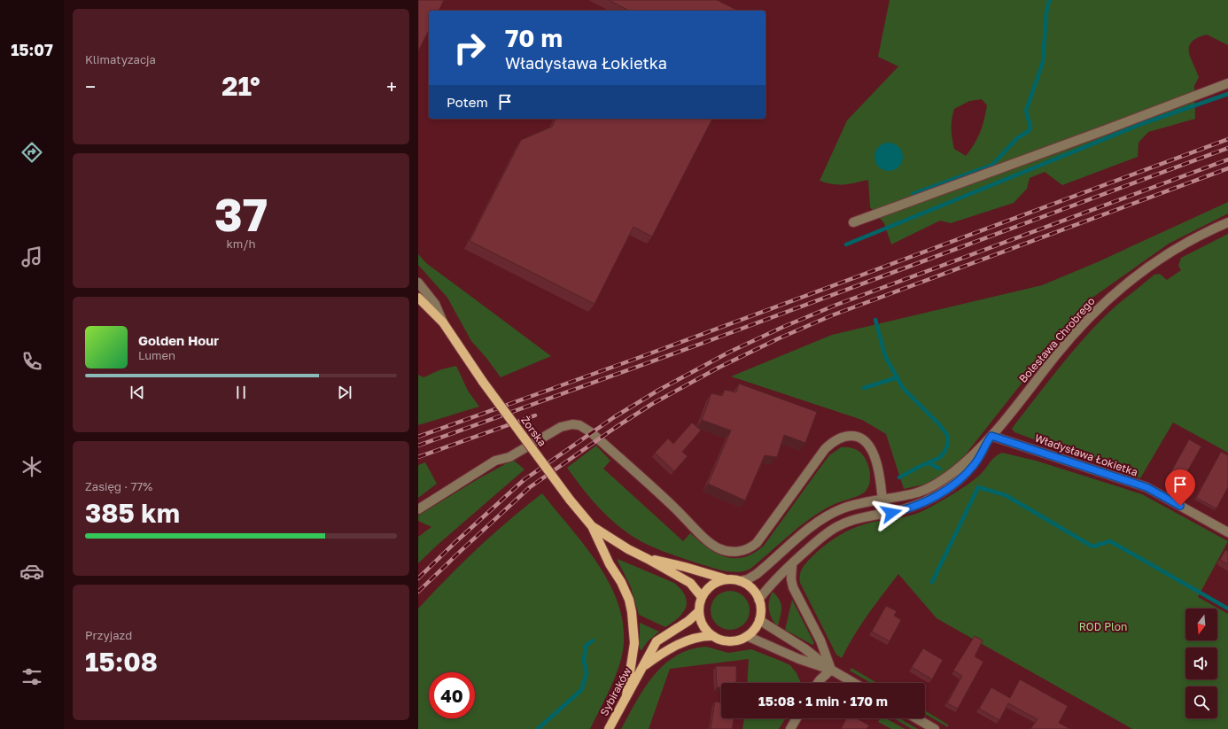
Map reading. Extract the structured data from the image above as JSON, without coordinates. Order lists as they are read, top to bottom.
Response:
{
  "streets": {
    "main road": ["Żorska", "Sybiraków"],
    "street": ["Bolesława Chrobrego", "Władysława Łokietka"]
  },
  "crossings": [
    ["Bolesława Chrobrego", "Żorska"],
    ["Bolesława Chrobrego", "Władysława Łokietka"],
    ["Bolesława Chrobrego", "Sybiraków"],
    ["Żorska", "Sybiraków"]
  ],
  "parks": ["ROD Plon"],
  "north": "bottom",
  "page": {
    "tabs": "15:07",
    "tile": [
      "Klimatyzacja",
      ["37", "km/h"],
      ["Zasięg · 77%", "385 km"],
      ["Przyjazd", "15:08"]
    ],
    "turn": ["70 m", "Władysława Łokietka"],
    "heat": ["−", "21°", "+"],
    "then": "Potem",
    "song": ["Golden Hour", "Lumen"],
    "limit": "40",
    "trip": "15:08 · 1 min · 170 m"
  }
}
